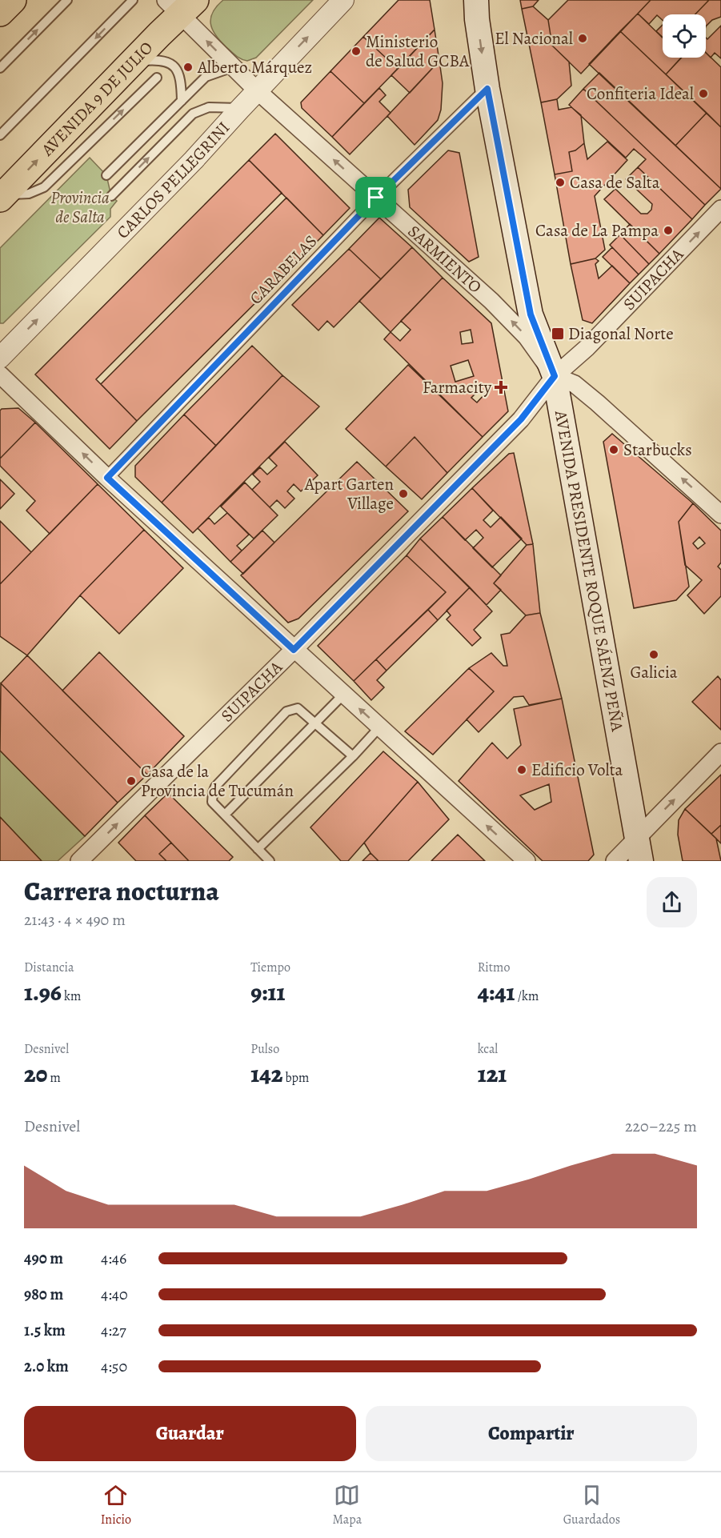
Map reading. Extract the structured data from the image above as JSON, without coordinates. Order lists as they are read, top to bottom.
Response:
{
  "streets": {
    "highway": ["AVENIDA 9 DE JULIO"],
    "main road": ["AVENIDA PRESIDENTE ROQUE SÁENZ PEÑA"],
    "street": [
      "CARLOS PELLEGRINI",
      "SARMIENTO",
      "CARABELAS",
      "SUIPACHA"
    ]
  },
  "crossings": [
    ["AVENIDA 9 DE JULIO", "SARMIENTO"],
    ["CARLOS PELLEGRINI", "SARMIENTO"],
    ["SARMIENTO", "CARABELAS"],
    ["SARMIENTO", "SUIPACHA"],
    ["SARMIENTO", "AVENIDA PRESIDENTE ROQUE SÁENZ PEÑA"],
    ["CARABELAS", "AVENIDA PRESIDENTE ROQUE SÁENZ PEÑA"],
    ["SUIPACHA", "AVENIDA PRESIDENTE ROQUE SÁENZ PEÑA"]
  ],
  "one_way": [
    "AVENIDA 9 DE JULIO",
    "CARLOS PELLEGRINI",
    "SARMIENTO",
    "SUIPACHA"
  ],
  "parks": ["Provincia de Salta"],
  "places": {
    "other": [
      "El Nacional",
      "Ministerio de Salud GCBA",
      "Alberto Márquez",
      "Confiteria Ideal",
      "Casa de Salta",
      "Casa de La Pampa",
      "Starbucks",
      "Apart Garten Village",
      "Galicia",
      "Edificio Volta",
      "Casa de la Provincia de Tucumán"
    ],
    "transit": ["Diagonal Norte"],
    "health": ["Farmacity"]
  },
  "page": {
    "heading": ["Carrera nocturna", "21:43 · 4 × 490 m"],
    "stats": [
      ["Distancia", "1.96 km"],
      ["Tiempo", "9:11"],
      ["Ritmo", "4:41 /km"],
      ["Desnivel", "20 m"],
      ["Pulso", "142 bpm"],
      ["kcal", "121"]
    ],
    "chart": ["Desnivel", "220–225 m"],
    "list": [
      {
        "name": "490 m",
        "note": "4:46"
      },
      {
        "name": "980 m",
        "note": "4:40"
      },
      {
        "name": "1.5 km",
        "note": "4:27"
      },
      {
        "name": "2.0 km",
        "note": "4:50"
      }
    ],
    "buttons": ["Guardar", "Compartir"],
    "tabs": ["Inicio", "Mapa", "Guardados"]
  }
}
